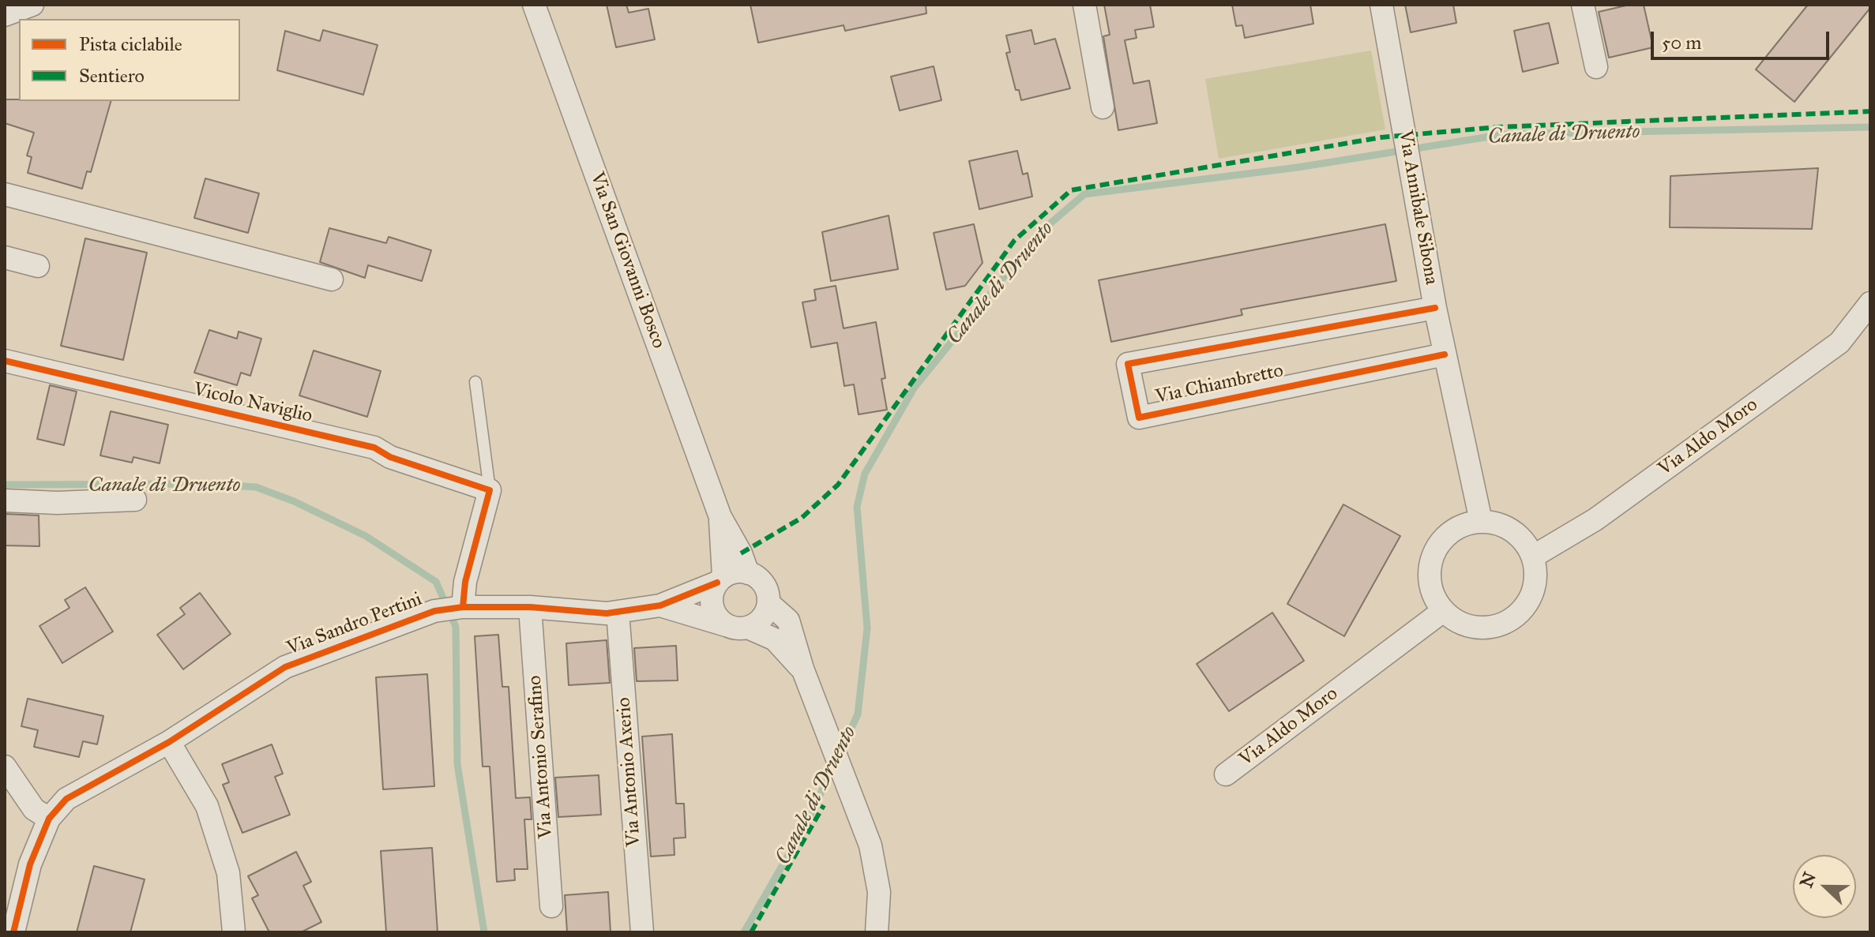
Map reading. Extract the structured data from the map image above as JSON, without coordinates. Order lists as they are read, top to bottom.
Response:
{
  "streets": {
    "street": [
      "Via Annibale Sibona",
      "Via San Giovanni Bosco",
      "Via Chiambretto",
      "Vicolo Naviglio",
      "Via Aldo Moro",
      "Via Sandro Pertini",
      "Via Antonio Serafino",
      "Via Antonio Axerio"
    ]
  },
  "crossings": [
    ["Via Annibale Sibona", "Via Chiambretto"],
    ["Via Annibale Sibona", "Via Aldo Moro"],
    ["Via San Giovanni Bosco", "Via Sandro Pertini"],
    ["Via Sandro Pertini", "Via Antonio Serafino"],
    ["Via Sandro Pertini", "Via Antonio Axerio"]
  ],
  "water": ["Canale di Druento"],
  "legend": ["Pista ciclabile", "Sentiero"],
  "scale_bar": "50 m",
  "north": "left"
}
